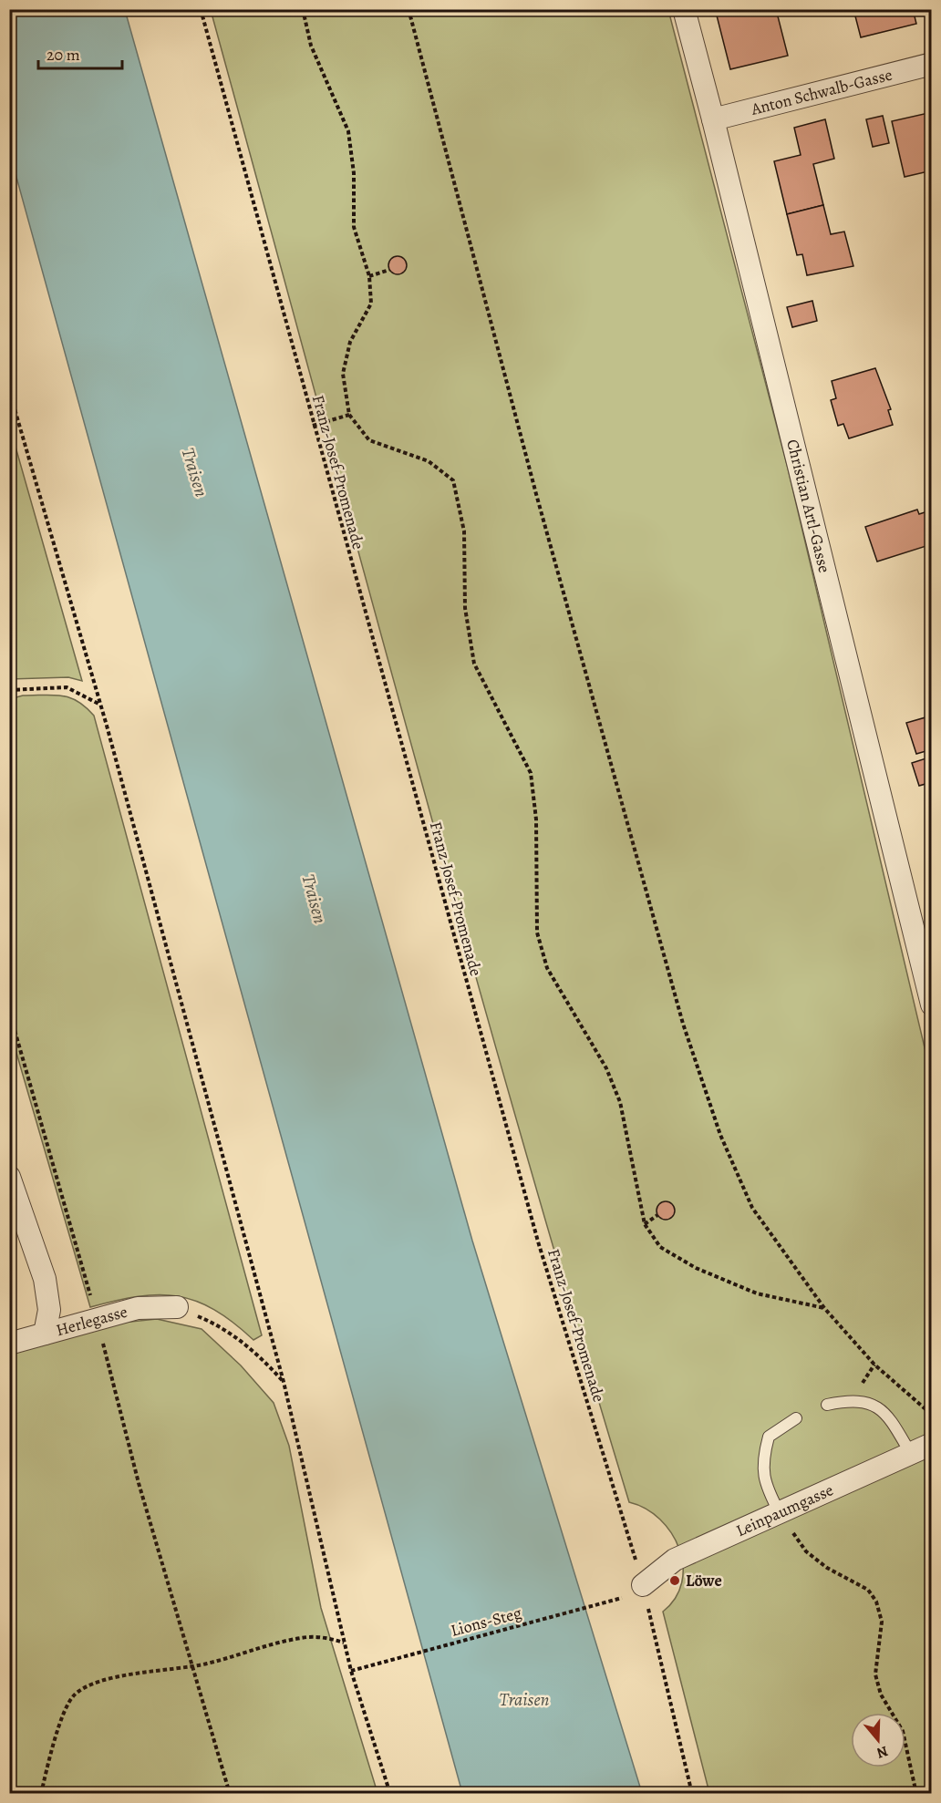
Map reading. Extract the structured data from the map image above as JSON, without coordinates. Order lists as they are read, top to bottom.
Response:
{
  "streets": {
    "street": [
      "Anton Schwalb-Gasse",
      "Christian Artl-Gasse",
      "Herlegasse",
      "Leinpaumgasse"
    ],
    "path": ["Franz-Josef-Promenade", "Lions-Steg"]
  },
  "crossings": [
    ["Anton Schwalb-Gasse", "Christian Artl-Gasse"],
    ["Franz-Josef-Promenade", "Leinpaumgasse"],
    ["Franz-Josef-Promenade", "Lions-Steg"],
    ["Leinpaumgasse", "Lions-Steg"]
  ],
  "water": ["Traisen"],
  "places": ["Löwe"],
  "scale_bar": "20 m",
  "north": "bottom"
}
